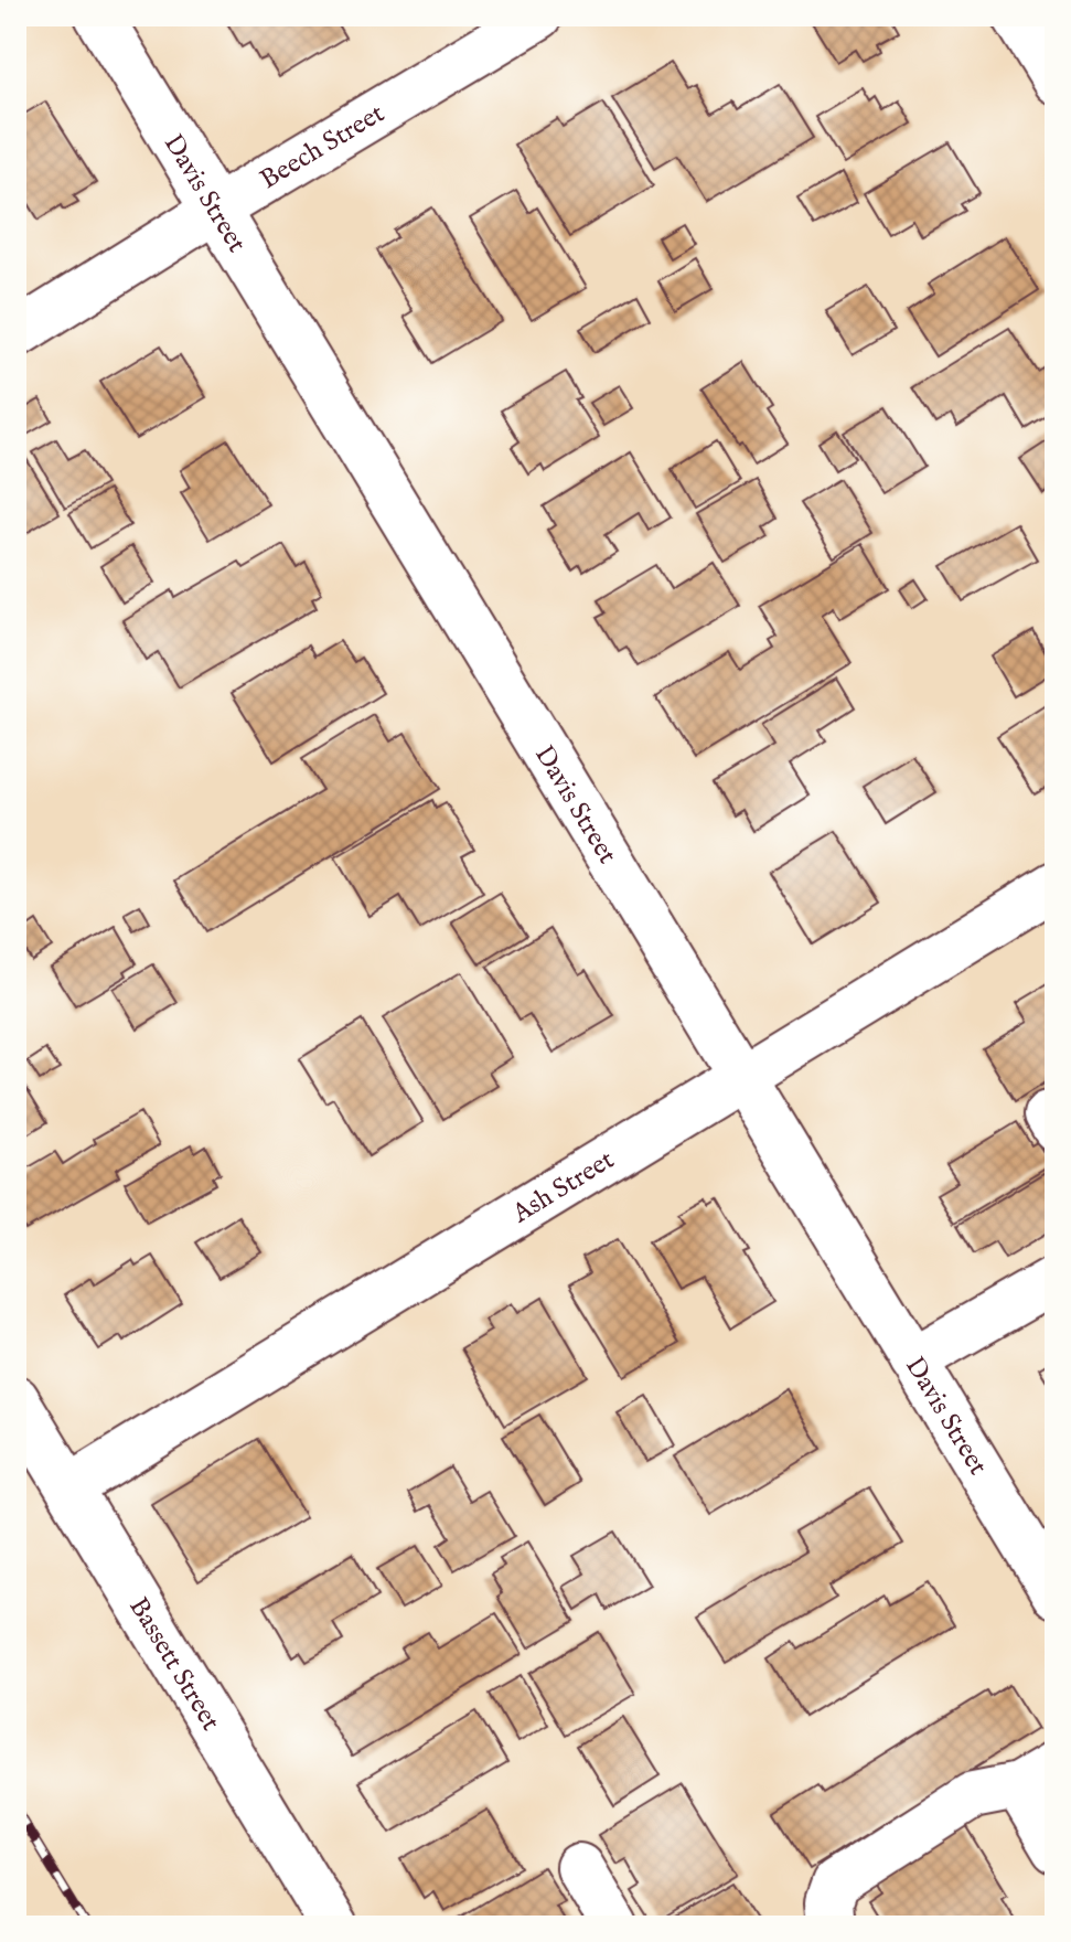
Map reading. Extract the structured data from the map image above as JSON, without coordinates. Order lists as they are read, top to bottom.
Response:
{
  "streets": {
    "street": [
      "Beech Street",
      "Davis Street",
      "Ash Street",
      "Bassett Street"
    ]
  },
  "crossings": [
    ["Beech Street", "Davis Street"],
    ["Davis Street", "Ash Street"],
    ["Ash Street", "Bassett Street"]
  ]
}
